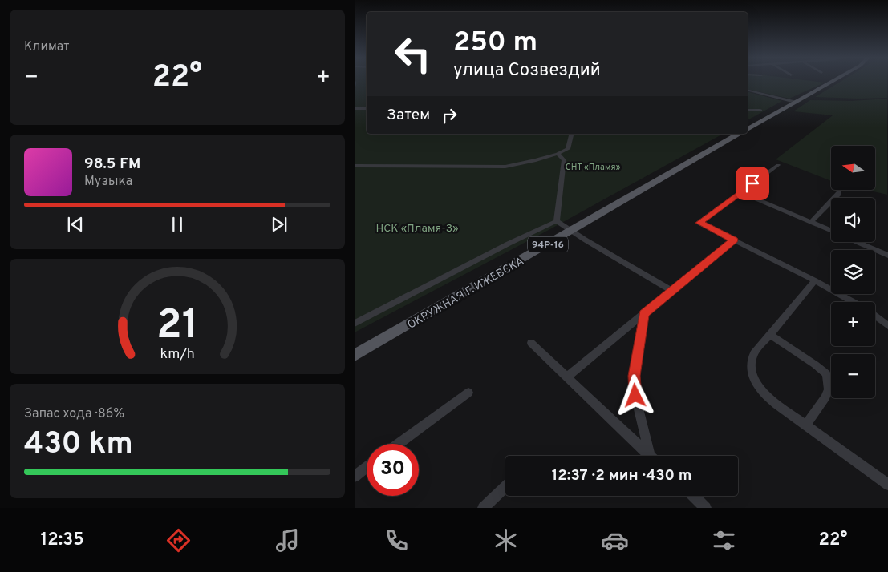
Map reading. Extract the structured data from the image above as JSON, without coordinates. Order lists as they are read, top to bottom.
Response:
{
  "streets": {
    "main road": ["94Р-16", "ОКРУЖНАЯ Г. ИЖЕВСКА"]
  },
  "parks": ["СНТ «Пламя»", "НСК «Пламя-3»"],
  "north": "left",
  "page": {
    "tile": [
      "Климат",
      ["Запас хода · 86%", "430 km"]
    ],
    "turn": ["250 m", "улица Созвездий"],
    "heat": ["−", "22°", "+"],
    "then": "Затем",
    "map_buttons": ["+", "−"],
    "song": ["98.5 FM", "Музыка"],
    "limit": "30",
    "trip": "12:37 · 2 мин · 430 m",
    "tabs": ["12:35", "22°"],
    "gauge": ["21", "km/h"]
  }
}
